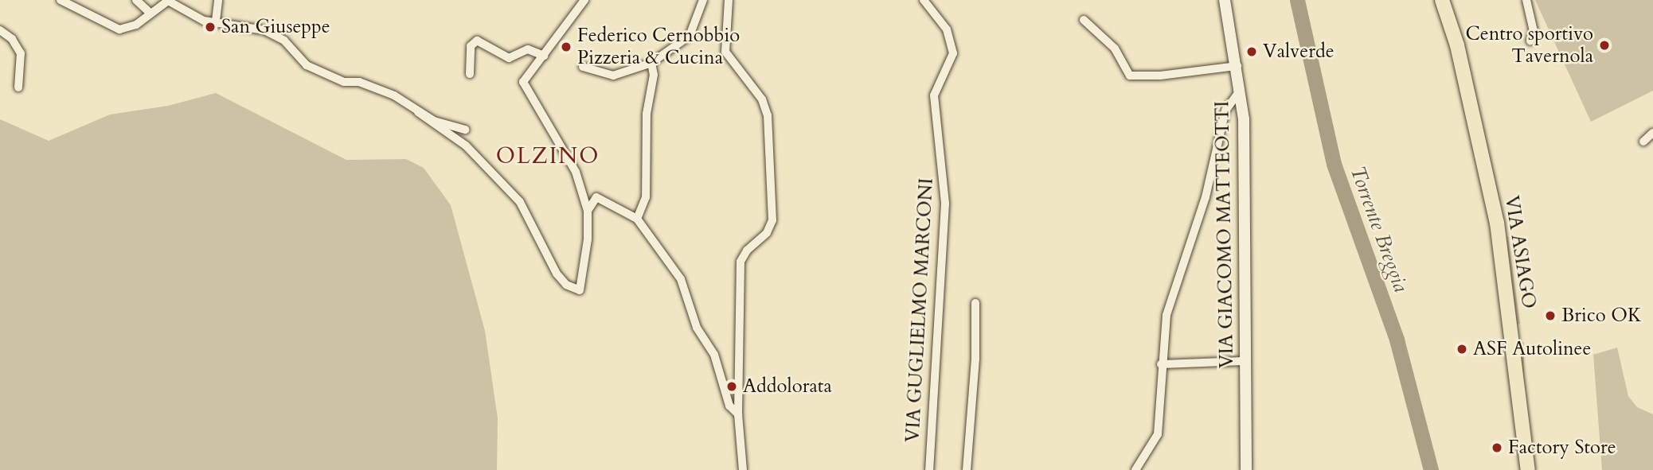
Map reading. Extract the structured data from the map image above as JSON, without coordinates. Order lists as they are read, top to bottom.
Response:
{
  "streets": {
    "main road": ["VIA ASIAGO"],
    "street": ["VIA GIACOMO MATTEOTTI", "VIA GUGLIELMO MARCONI"]
  },
  "districts": ["OLZINO"],
  "water": ["Torrente Breggia"],
  "places": [
    "San Giuseppe",
    "Centro sportivo Tavernola",
    "Federico Cernobbio Pizzeria & Cucina",
    "Valverde",
    "Brico OK",
    "ASF Autolinee",
    "Addolorata",
    "Factory Store"
  ]
}
